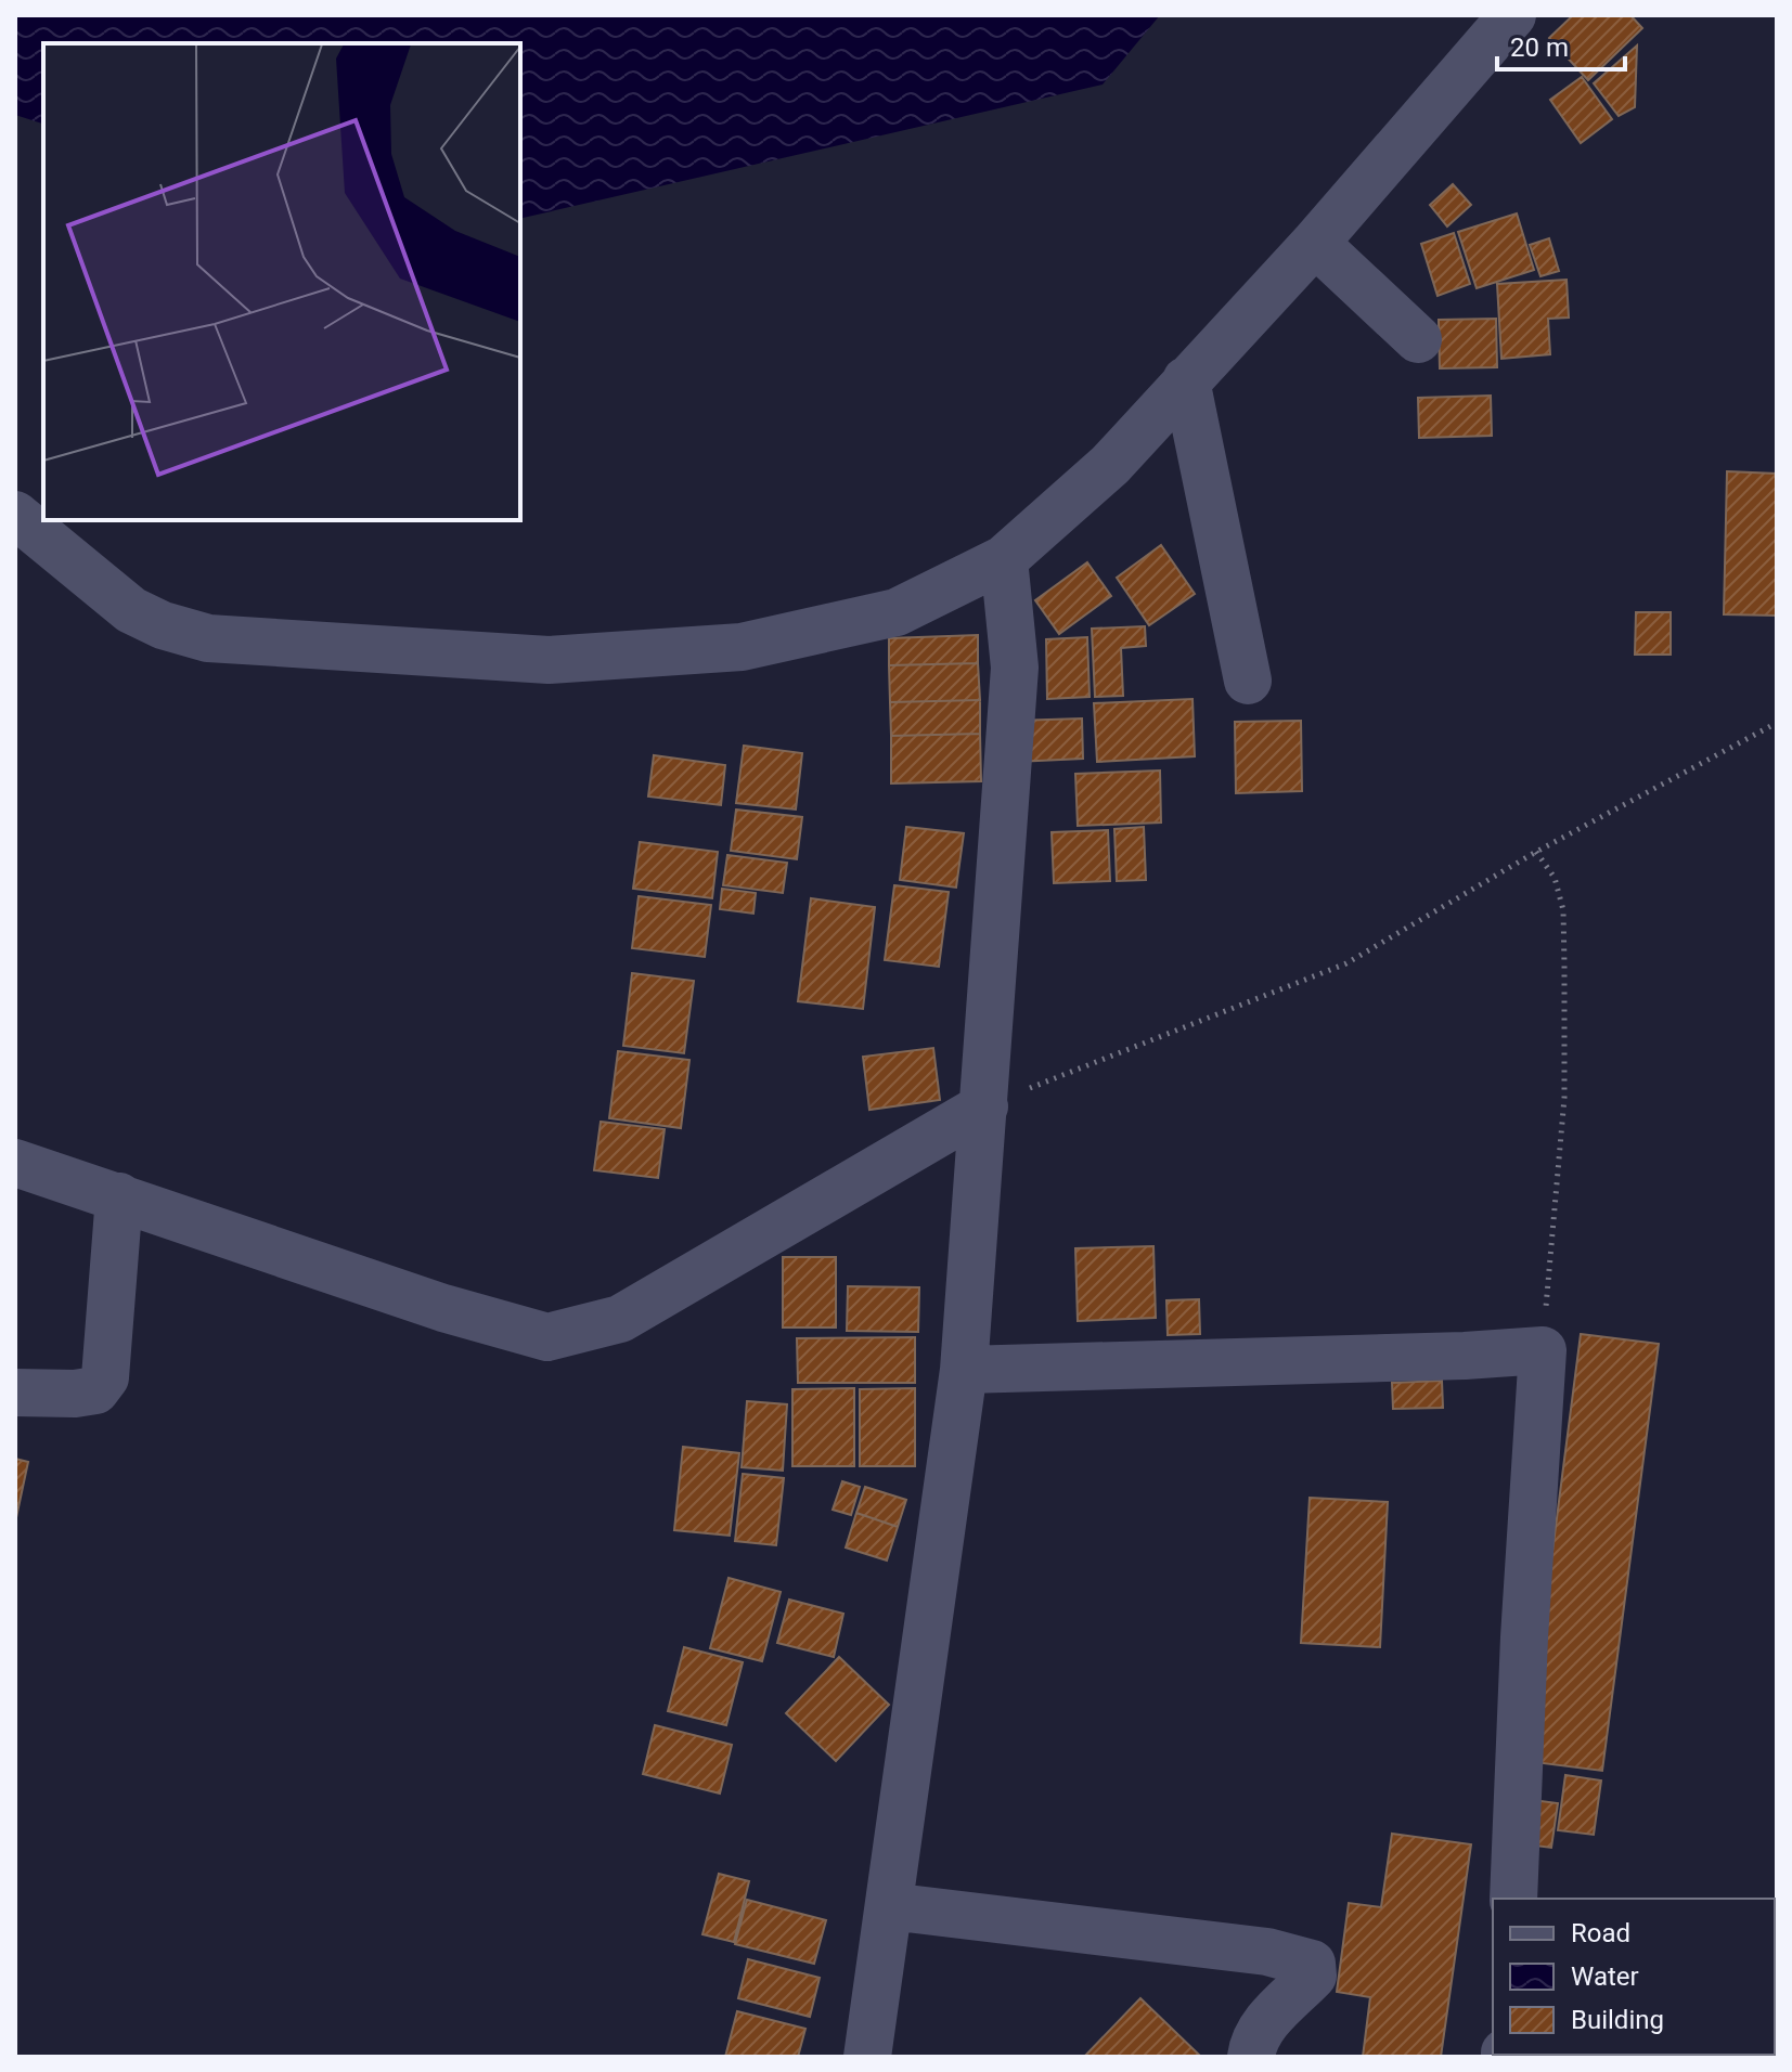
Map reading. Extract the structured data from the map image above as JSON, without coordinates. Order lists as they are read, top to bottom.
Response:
{
  "legend": ["Road", "Water", "Building"],
  "scale_bar": "20 m"
}
